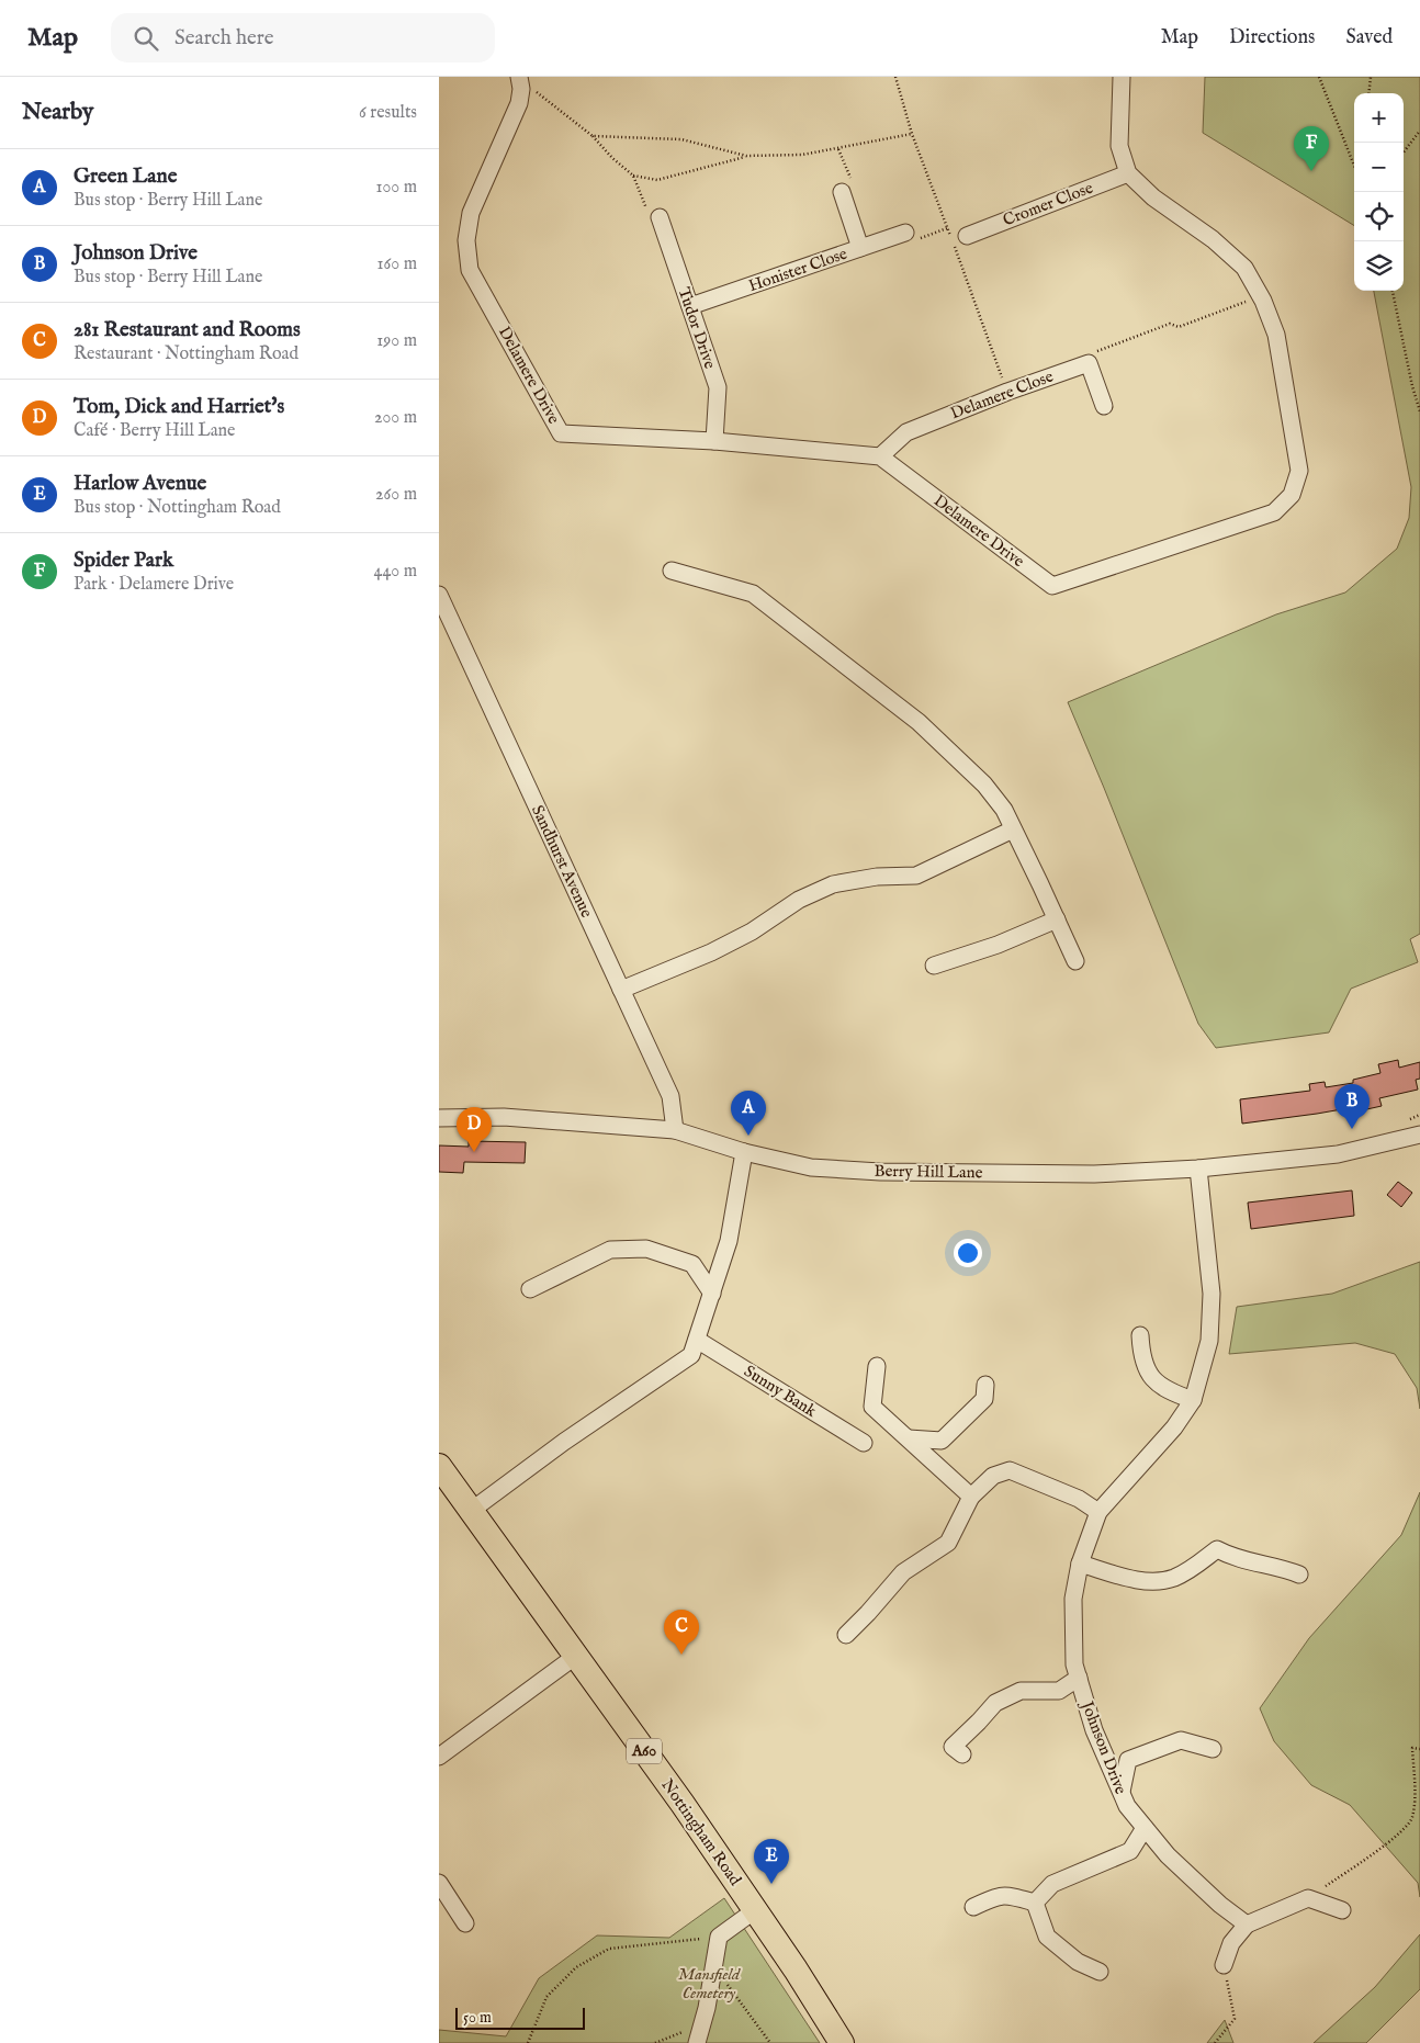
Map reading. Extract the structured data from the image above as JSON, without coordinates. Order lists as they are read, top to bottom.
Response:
{
  "streets": {
    "highway": ["A60", "Nottingham Road"],
    "street": [
      "Cromer Close",
      "Honister Close",
      "Tudor Drive",
      "Delamere Drive",
      "Delamere Close",
      "Sandhurst Avenue",
      "Berry Hill Lane",
      "Sunny Bank",
      "Johnson Drive"
    ]
  },
  "crossings": [
    ["Cromer Close", "Delamere Drive"],
    ["Honister Close", "Tudor Drive"],
    ["Tudor Drive", "Delamere Drive"],
    ["Delamere Drive", "Delamere Close"],
    ["Sandhurst Avenue", "Berry Hill Lane"],
    ["Berry Hill Lane", "Johnson Drive"]
  ],
  "parks": ["Mansfield Cemetery"],
  "scale_bar": "50 m",
  "page": {
    "header": "Map",
    "search": "Search here",
    "nav": ["Map", "Directions", "Saved"],
    "heading": ["Nearby", "6 results"],
    "map_buttons": ["+", "−"],
    "pins": [
      "F",
      "B",
      "A",
      "D",
      "C",
      "E"
    ],
    "list": [
      {
        "mark": "A",
        "name": "Green Lane",
        "note": "Bus stop · Berry Hill Lane",
        "value": "100 m"
      },
      {
        "mark": "B",
        "name": "Johnson Drive",
        "note": "Bus stop · Berry Hill Lane",
        "value": "160 m"
      },
      {
        "mark": "C",
        "name": "281 Restaurant and Rooms",
        "note": "Restaurant · Nottingham Road",
        "value": "190 m"
      },
      {
        "mark": "D",
        "name": "Tom, Dick and Harriet's",
        "note": "Café · Berry Hill Lane",
        "value": "200 m"
      },
      {
        "mark": "E",
        "name": "Harlow Avenue",
        "note": "Bus stop · Nottingham Road",
        "value": "260 m"
      },
      {
        "mark": "F",
        "name": "Spider Park",
        "note": "Park · Delamere Drive",
        "value": "440 m"
      }
    ],
    "scale": "50 m"
  }
}
